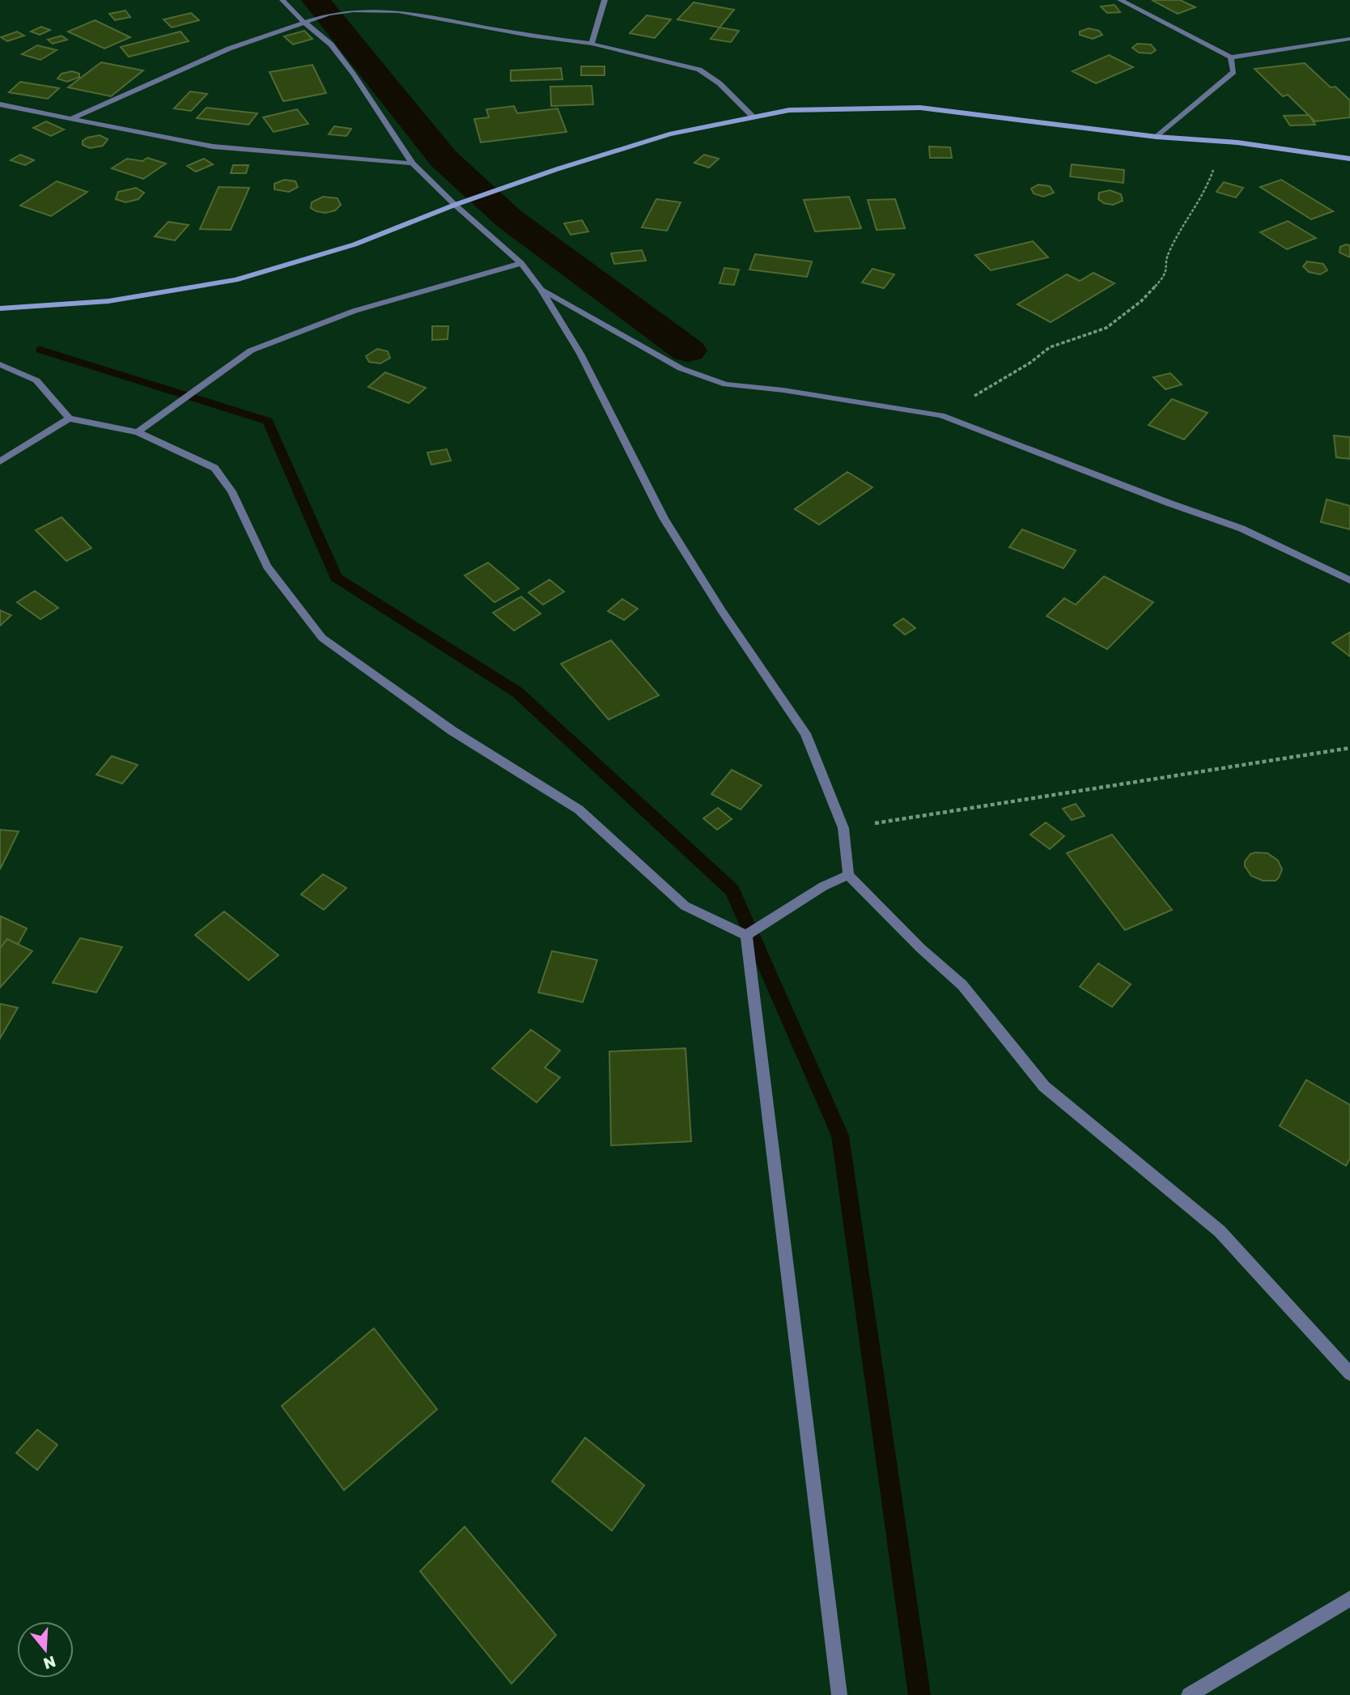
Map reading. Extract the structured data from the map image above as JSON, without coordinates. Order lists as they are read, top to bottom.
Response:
{
  "north": "bottom"
}
